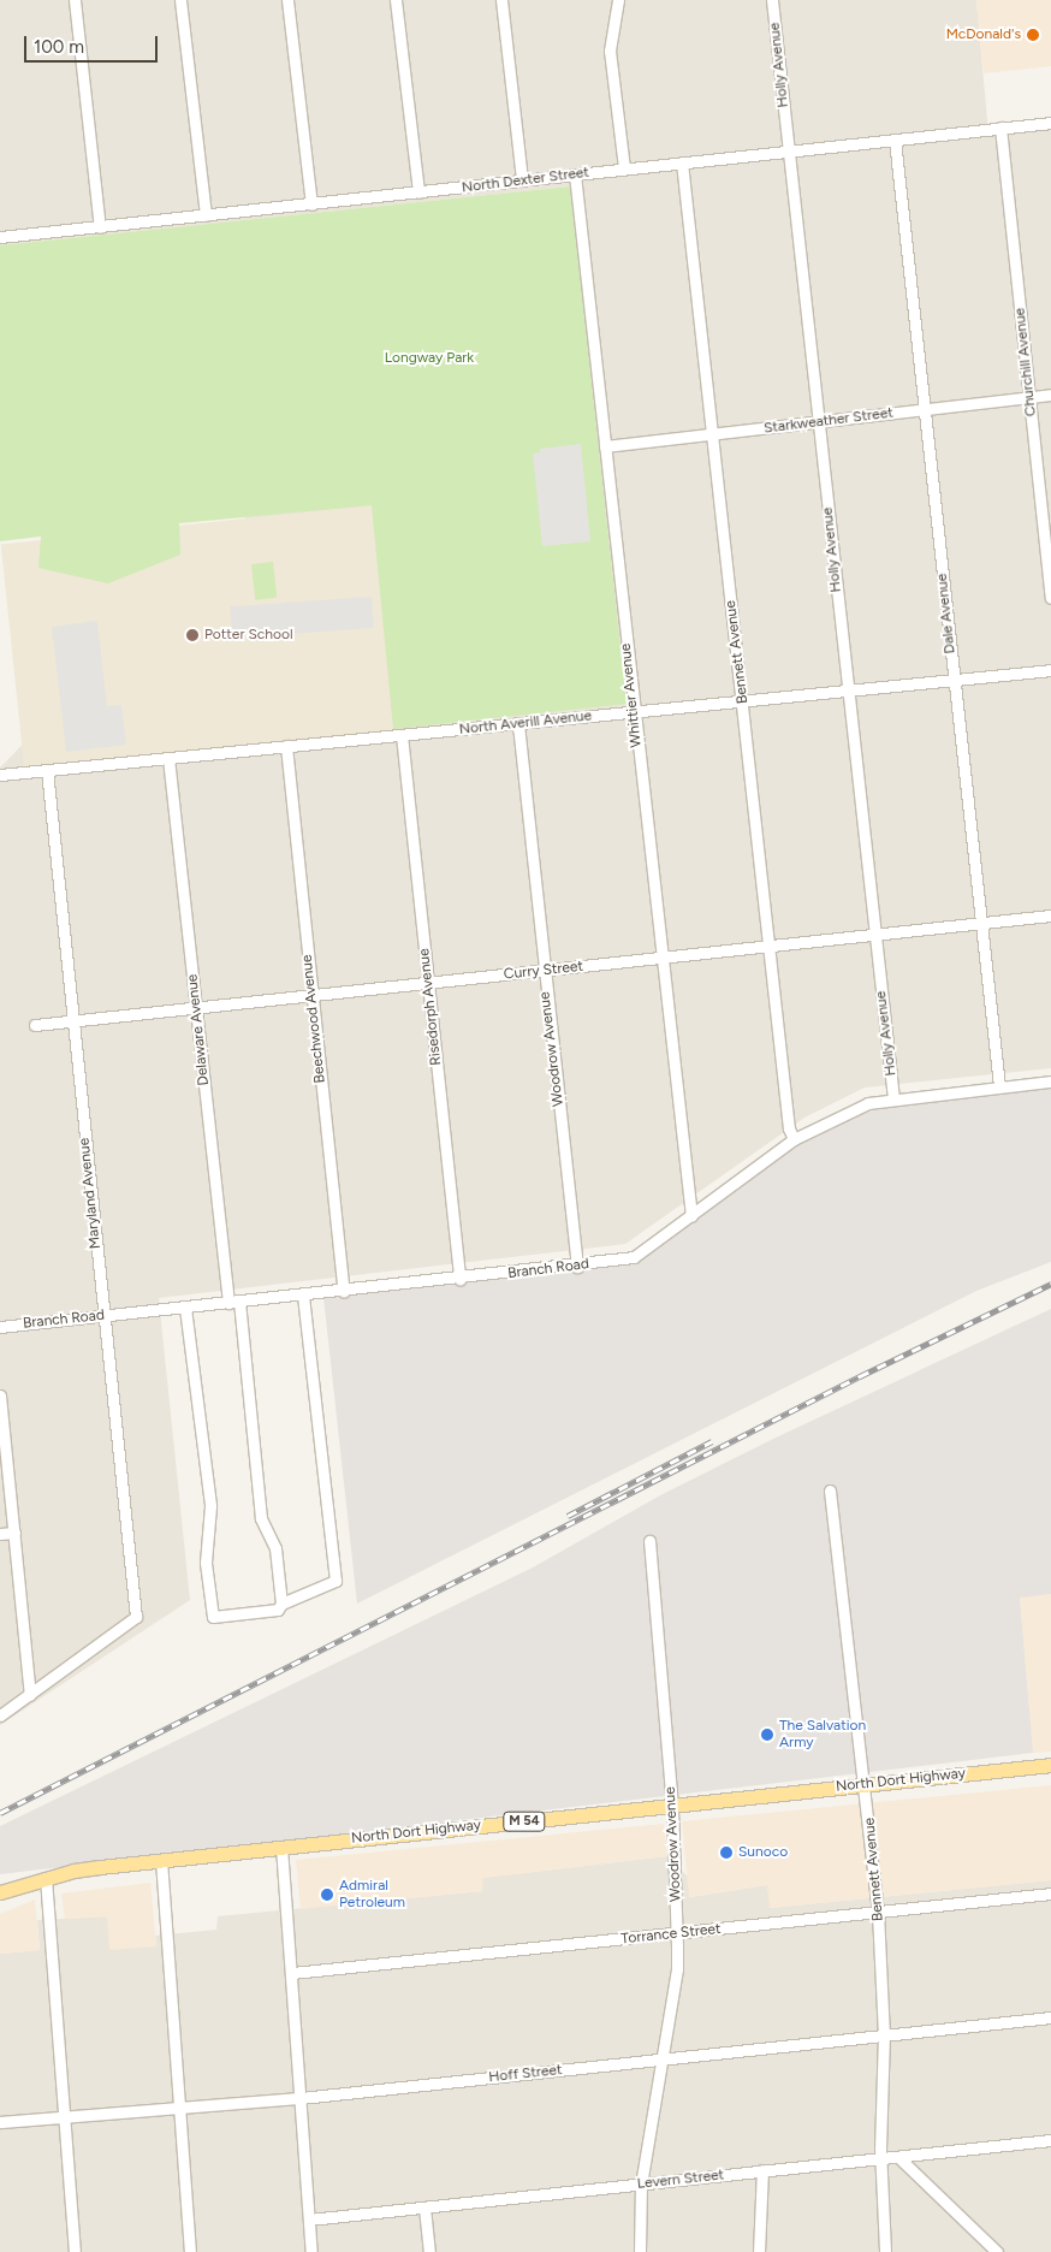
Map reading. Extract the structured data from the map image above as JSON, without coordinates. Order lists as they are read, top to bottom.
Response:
{
  "streets": {
    "main road": ["North Dort Highway", "M 54"],
    "street": [
      "Holly Avenue",
      "North Dexter Street",
      "Churchill Avenue",
      "Starkweather Street",
      "Dale Avenue",
      "Bennett Avenue",
      "Whittier Avenue",
      "North Averill Avenue",
      "Curry Street",
      "Risedorph Avenue",
      "Beechwood Avenue",
      "Delaware Avenue",
      "Woodrow Avenue",
      "Maryland Avenue",
      "Branch Road",
      "Torrance Street",
      "Hoff Street",
      "Levern Street"
    ]
  },
  "crossings": [
    ["Holly Avenue", "North Dexter Street"],
    ["Holly Avenue", "Starkweather Street"],
    ["Holly Avenue", "North Averill Avenue"],
    ["Holly Avenue", "Curry Street"],
    ["Holly Avenue", "Branch Road"],
    ["North Dexter Street", "Churchill Avenue"],
    ["North Dexter Street", "Dale Avenue"],
    ["North Dexter Street", "Bennett Avenue"],
    ["North Dexter Street", "Whittier Avenue"],
    ["Churchill Avenue", "Starkweather Street"],
    ["Starkweather Street", "Dale Avenue"],
    ["Starkweather Street", "Bennett Avenue"],
    ["Starkweather Street", "Whittier Avenue"],
    ["Dale Avenue", "North Averill Avenue"],
    ["Dale Avenue", "Curry Street"],
    ["Dale Avenue", "Branch Road"],
    ["Bennett Avenue", "North Averill Avenue"],
    ["Bennett Avenue", "Curry Street"],
    ["Bennett Avenue", "Branch Road"],
    ["Bennett Avenue", "North Dort Highway"],
    ["Bennett Avenue", "Torrance Street"],
    ["Bennett Avenue", "Hoff Street"],
    ["Bennett Avenue", "Levern Street"],
    ["Whittier Avenue", "North Averill Avenue"],
    ["Whittier Avenue", "Curry Street"],
    ["Whittier Avenue", "Branch Road"],
    ["North Averill Avenue", "Risedorph Avenue"],
    ["North Averill Avenue", "Beechwood Avenue"],
    ["North Averill Avenue", "Delaware Avenue"],
    ["North Averill Avenue", "Woodrow Avenue"],
    ["North Averill Avenue", "Maryland Avenue"],
    ["Curry Street", "Risedorph Avenue"],
    ["Curry Street", "Beechwood Avenue"],
    ["Curry Street", "Delaware Avenue"],
    ["Curry Street", "Woodrow Avenue"],
    ["Curry Street", "Maryland Avenue"],
    ["Risedorph Avenue", "Branch Road"],
    ["Beechwood Avenue", "Branch Road"],
    ["Delaware Avenue", "Branch Road"],
    ["Woodrow Avenue", "Branch Road"],
    ["Woodrow Avenue", "North Dort Highway"],
    ["Woodrow Avenue", "Torrance Street"],
    ["Woodrow Avenue", "Hoff Street"],
    ["Woodrow Avenue", "Levern Street"],
    ["Maryland Avenue", "Branch Road"]
  ],
  "parks": ["Longway Park"],
  "places": [
    "McDonald's",
    "Potter School",
    "The Salvation Army",
    "Sunoco",
    "Admiral Petroleum"
  ],
  "scale_bar": "100 m"
}
